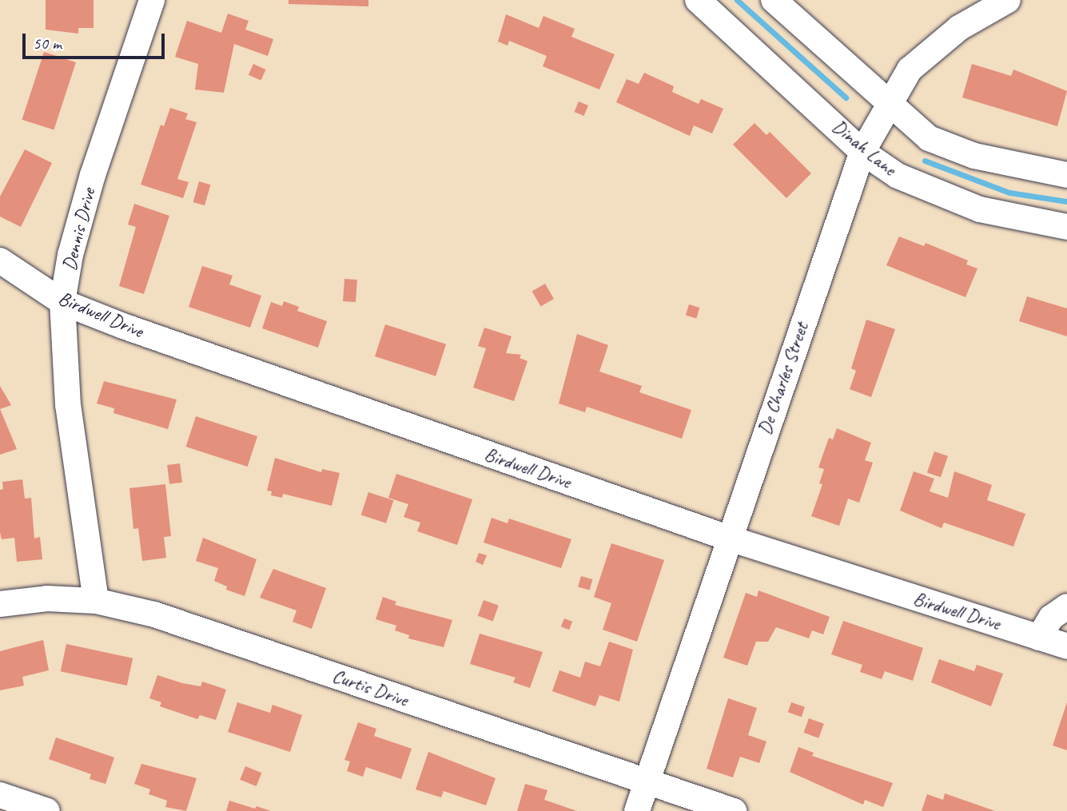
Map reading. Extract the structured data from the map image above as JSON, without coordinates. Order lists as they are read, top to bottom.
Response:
{
  "streets": {
    "street": [
      "Dinah Lane",
      "Dennis Drive",
      "Birdwell Drive",
      "De Charles Street",
      "Curtis Drive"
    ]
  },
  "crossings": [
    ["Dinah Lane", "De Charles Street"],
    ["Dennis Drive", "Birdwell Drive"],
    ["Dennis Drive", "Curtis Drive"],
    ["Birdwell Drive", "De Charles Street"],
    ["De Charles Street", "Curtis Drive"]
  ],
  "scale_bar": "50 m"
}
